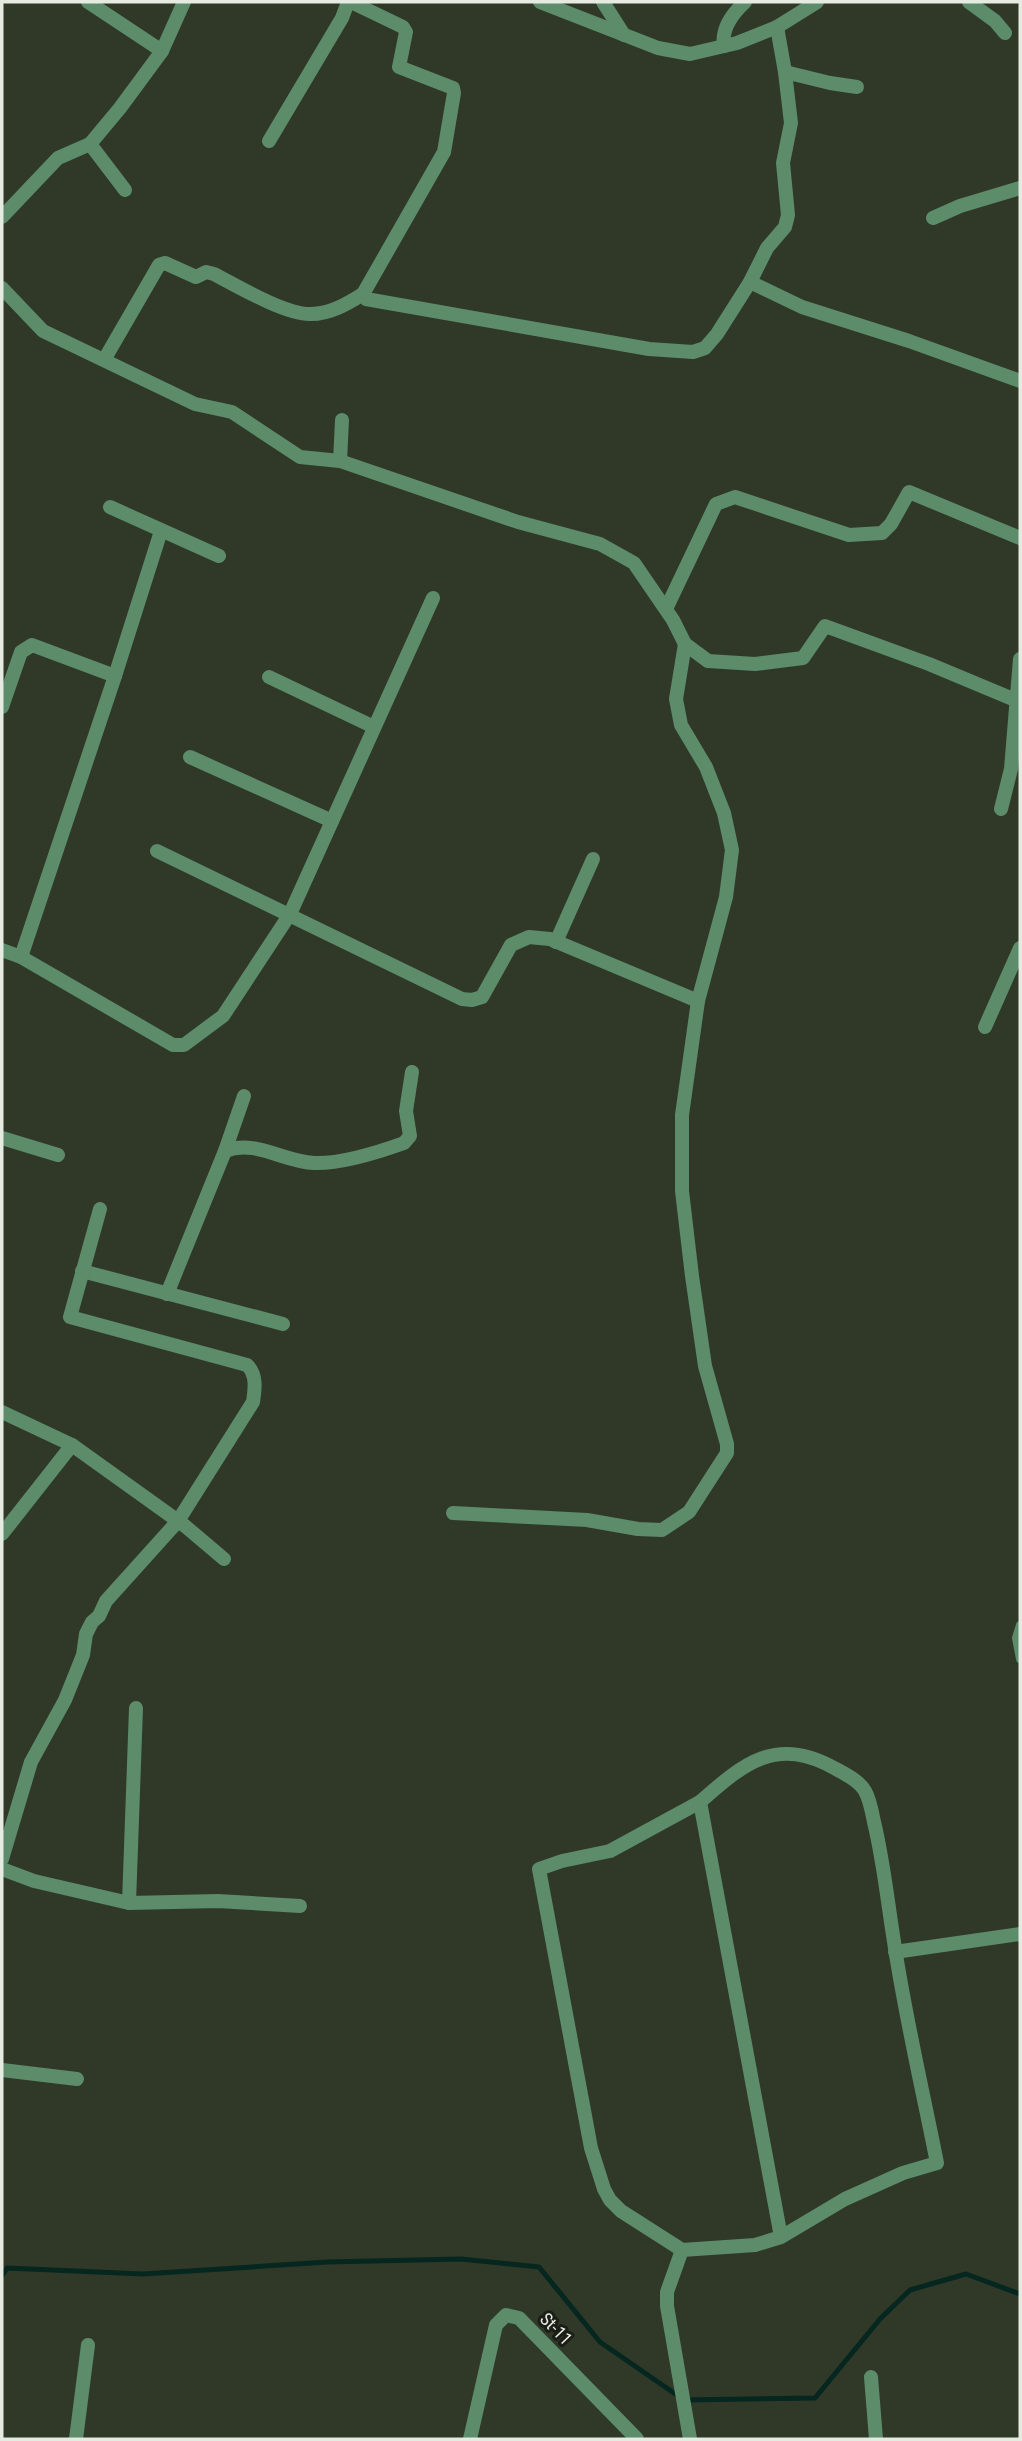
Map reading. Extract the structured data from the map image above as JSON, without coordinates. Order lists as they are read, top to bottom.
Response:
{
  "streets": {
    "street": ["St-11"]
  }
}
